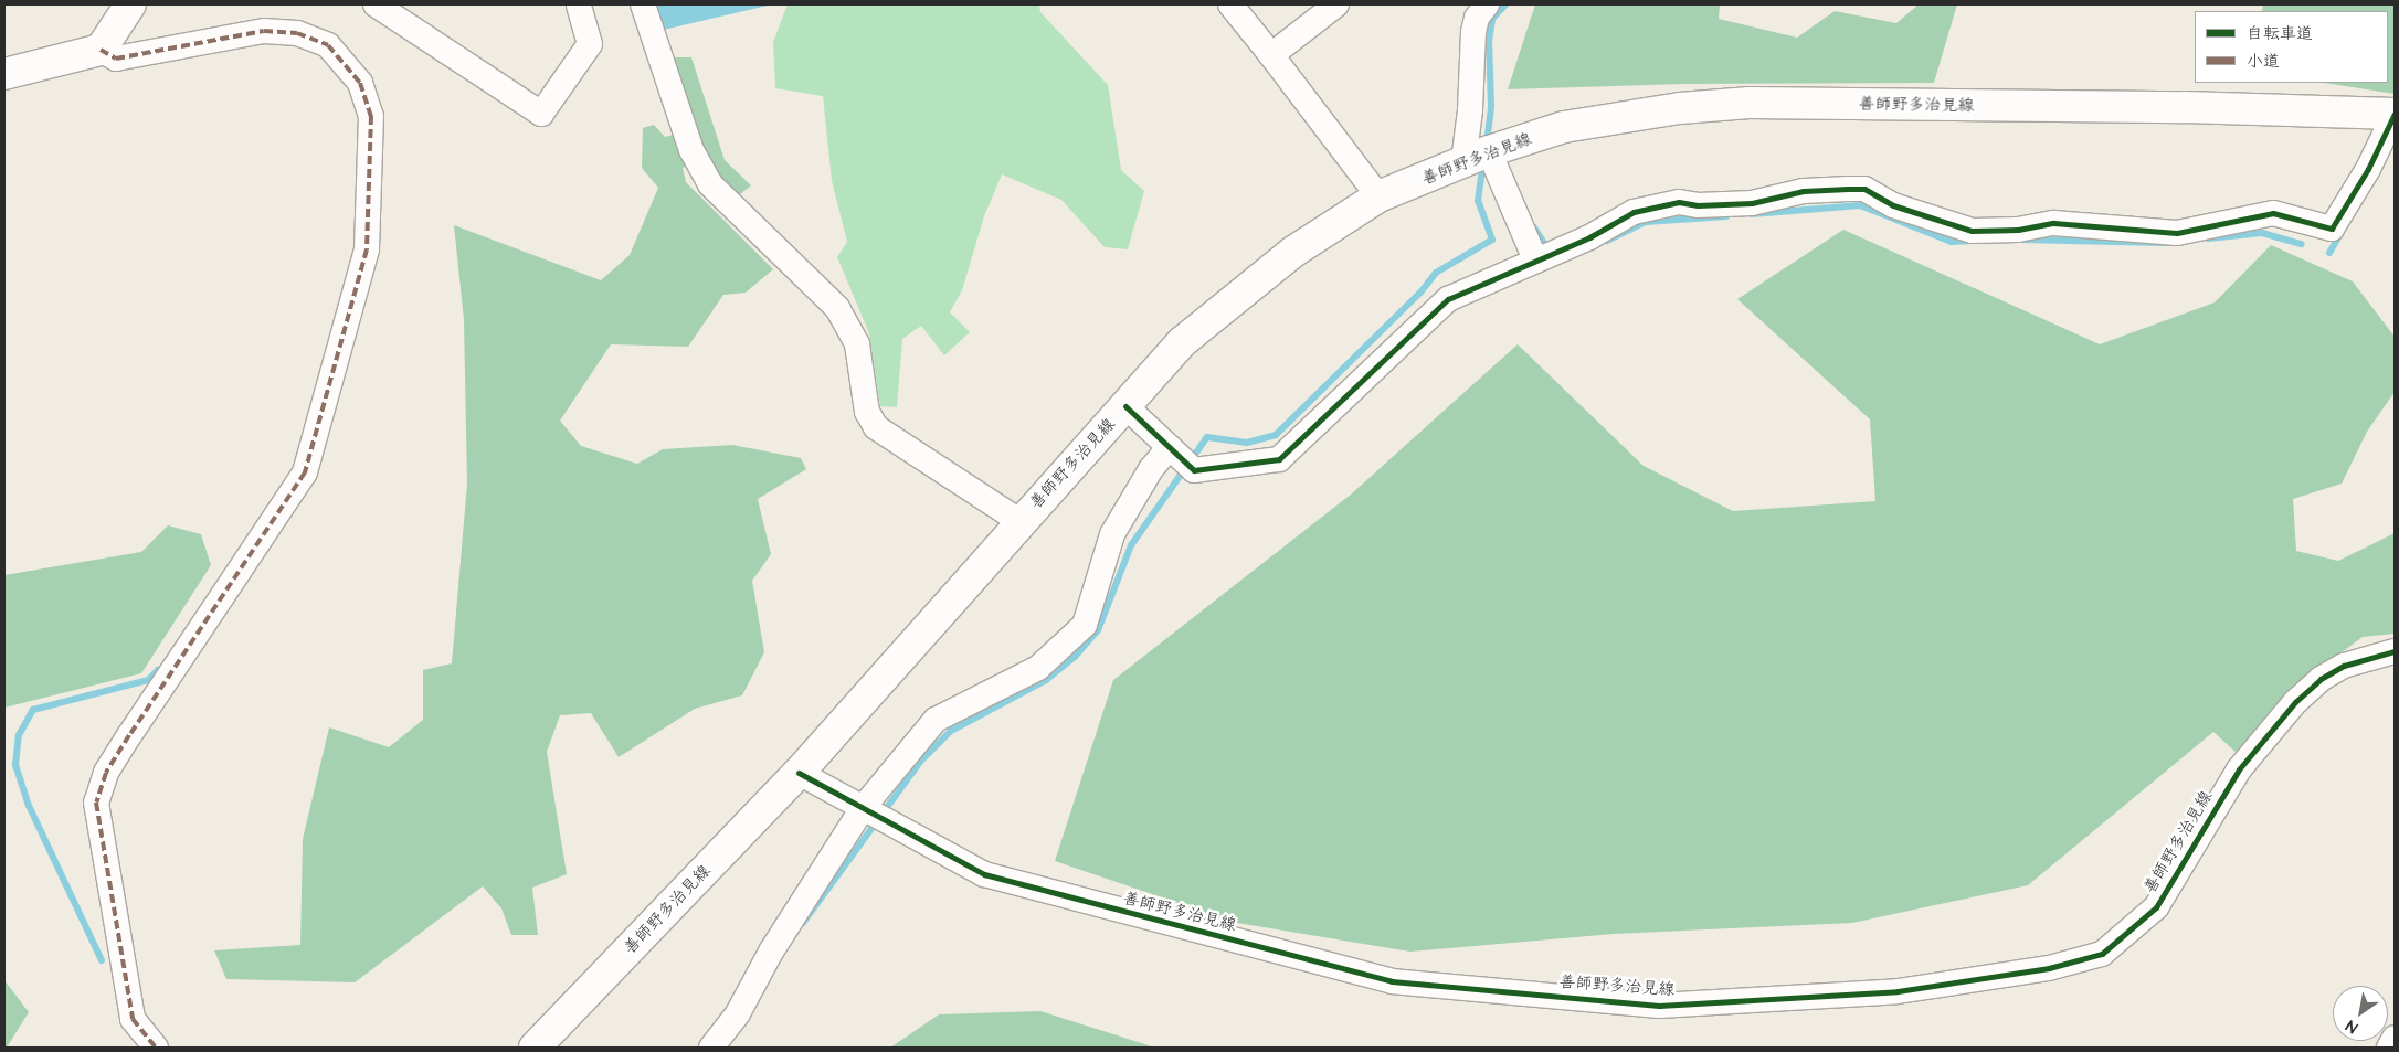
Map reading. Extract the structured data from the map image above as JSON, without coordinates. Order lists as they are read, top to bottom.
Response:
{
  "streets": {
    "main road": ["善師野多治見線"]
  },
  "legend": ["自転車道", "小道"],
  "north": "bottom left"
}
